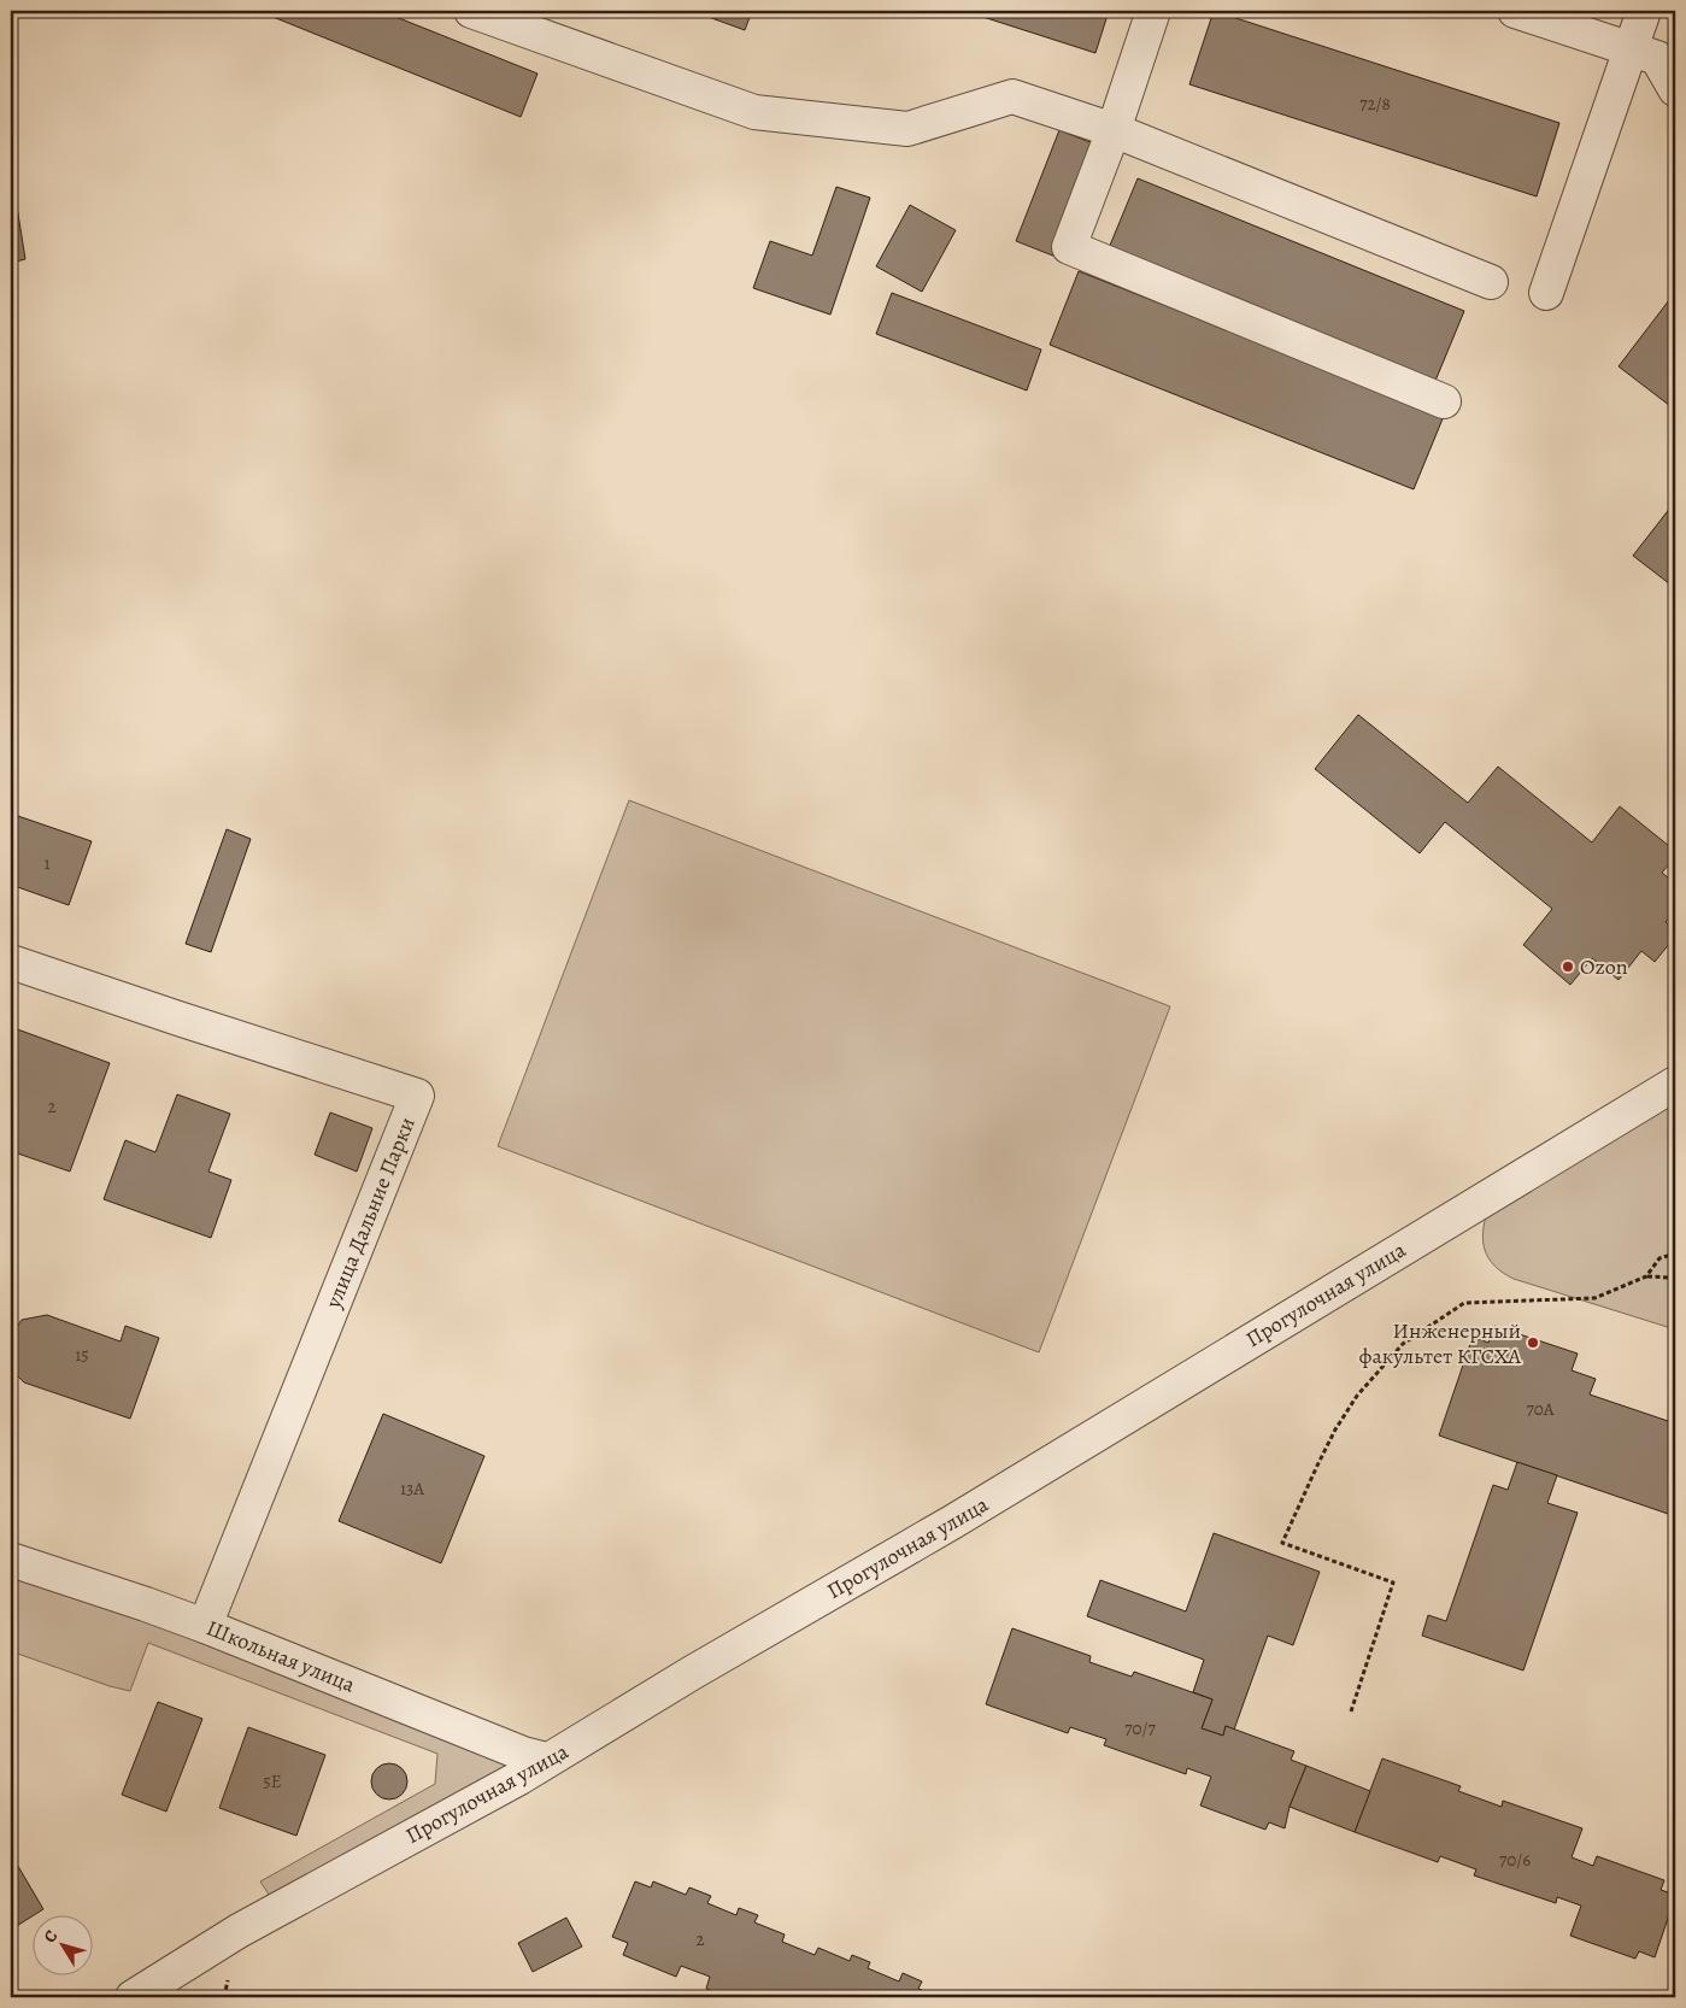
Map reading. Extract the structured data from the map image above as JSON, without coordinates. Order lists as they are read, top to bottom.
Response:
{
  "streets": {
    "street": ["улица Дальние Парки", "Прогулочная улица", "Школьная улица"]
  },
  "crossings": [
    ["улица Дальние Парки", "Школьная улица"],
    ["Прогулочная улица", "Школьная улица"]
  ],
  "places": ["Ozon", "Инженерный факультет КГСХА"],
  "house_numbers": [
    "72/8",
    "1",
    "2",
    "15",
    "70А",
    "13А",
    "70/7",
    "5Е",
    "70/6",
    "2"
  ],
  "north": "top left"
}
